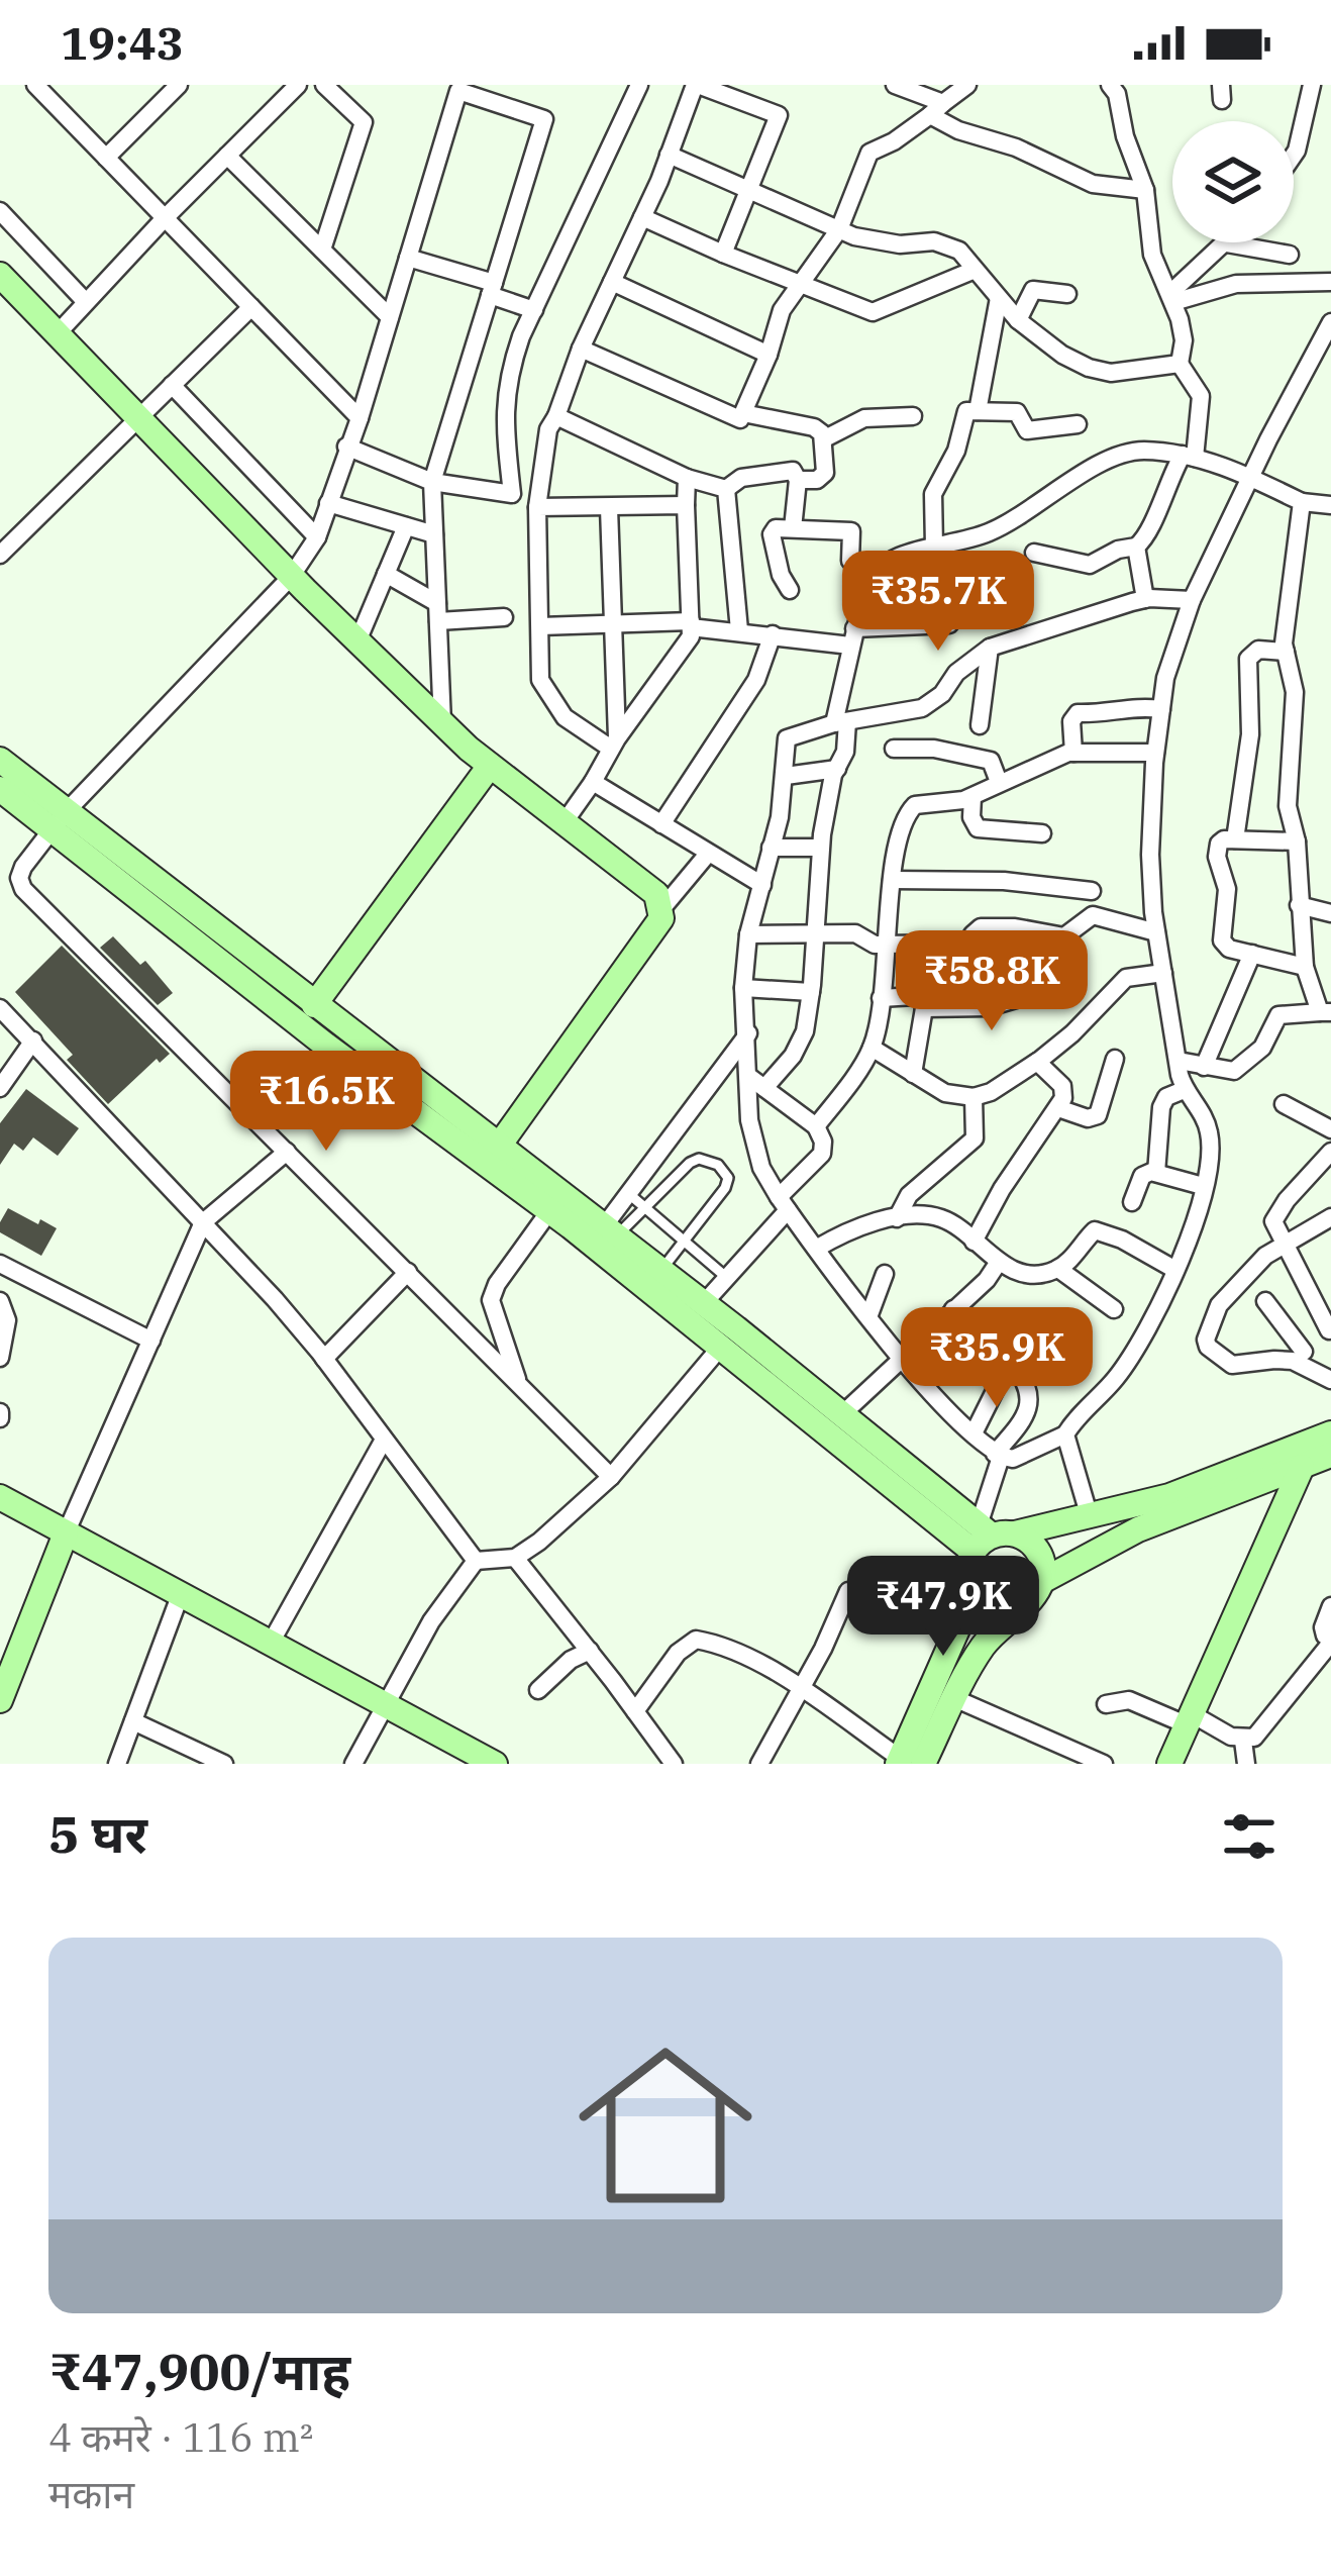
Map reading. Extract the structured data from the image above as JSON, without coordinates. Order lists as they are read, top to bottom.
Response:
{
  "page": {
    "status": "19:43",
    "price": [
      "₹35.7K",
      "₹58.8K",
      "₹16.5K",
      "₹35.9K",
      "₹47.9K"
    ],
    "heading": "5 घर",
    "list": [
      {
        "name": "₹47,900/माह",
        "note": "4 कमरे · 116 m² · मकान"
      }
    ]
  }
}
